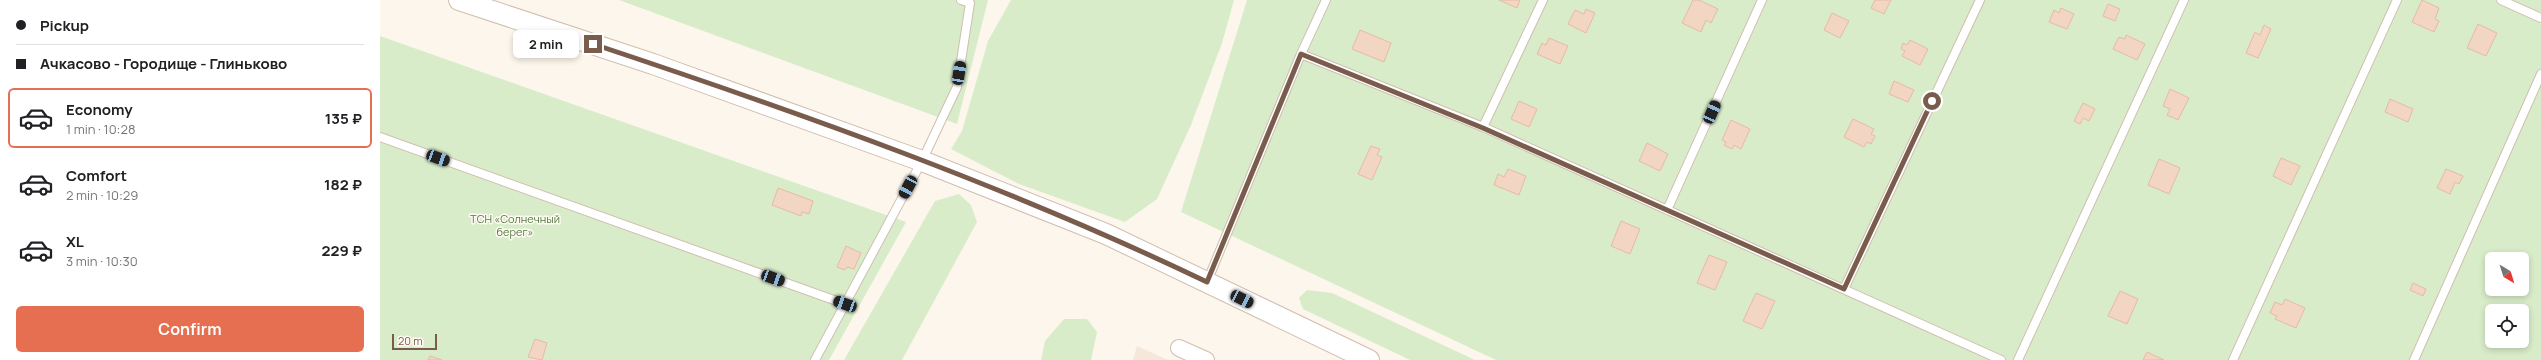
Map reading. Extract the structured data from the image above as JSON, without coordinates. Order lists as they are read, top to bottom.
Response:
{
  "parks": ["ТСН «Солнечный берег»"],
  "scale_bar": "20 m",
  "north": "bottom right",
  "page": {
    "banner": ["Pickup", "Ачкасово - Городище - Глиньково"],
    "bubble": "2 min",
    "list": [
      {
        "name": "Economy",
        "note": "1 min · 10:28",
        "value": "135 ₽"
      },
      {
        "name": "Comfort",
        "note": "2 min · 10:29",
        "value": "182 ₽"
      },
      {
        "name": "XL",
        "note": "3 min · 10:30",
        "value": "229 ₽"
      }
    ],
    "buttons": "Confirm",
    "scale": "20 m"
  }
}
